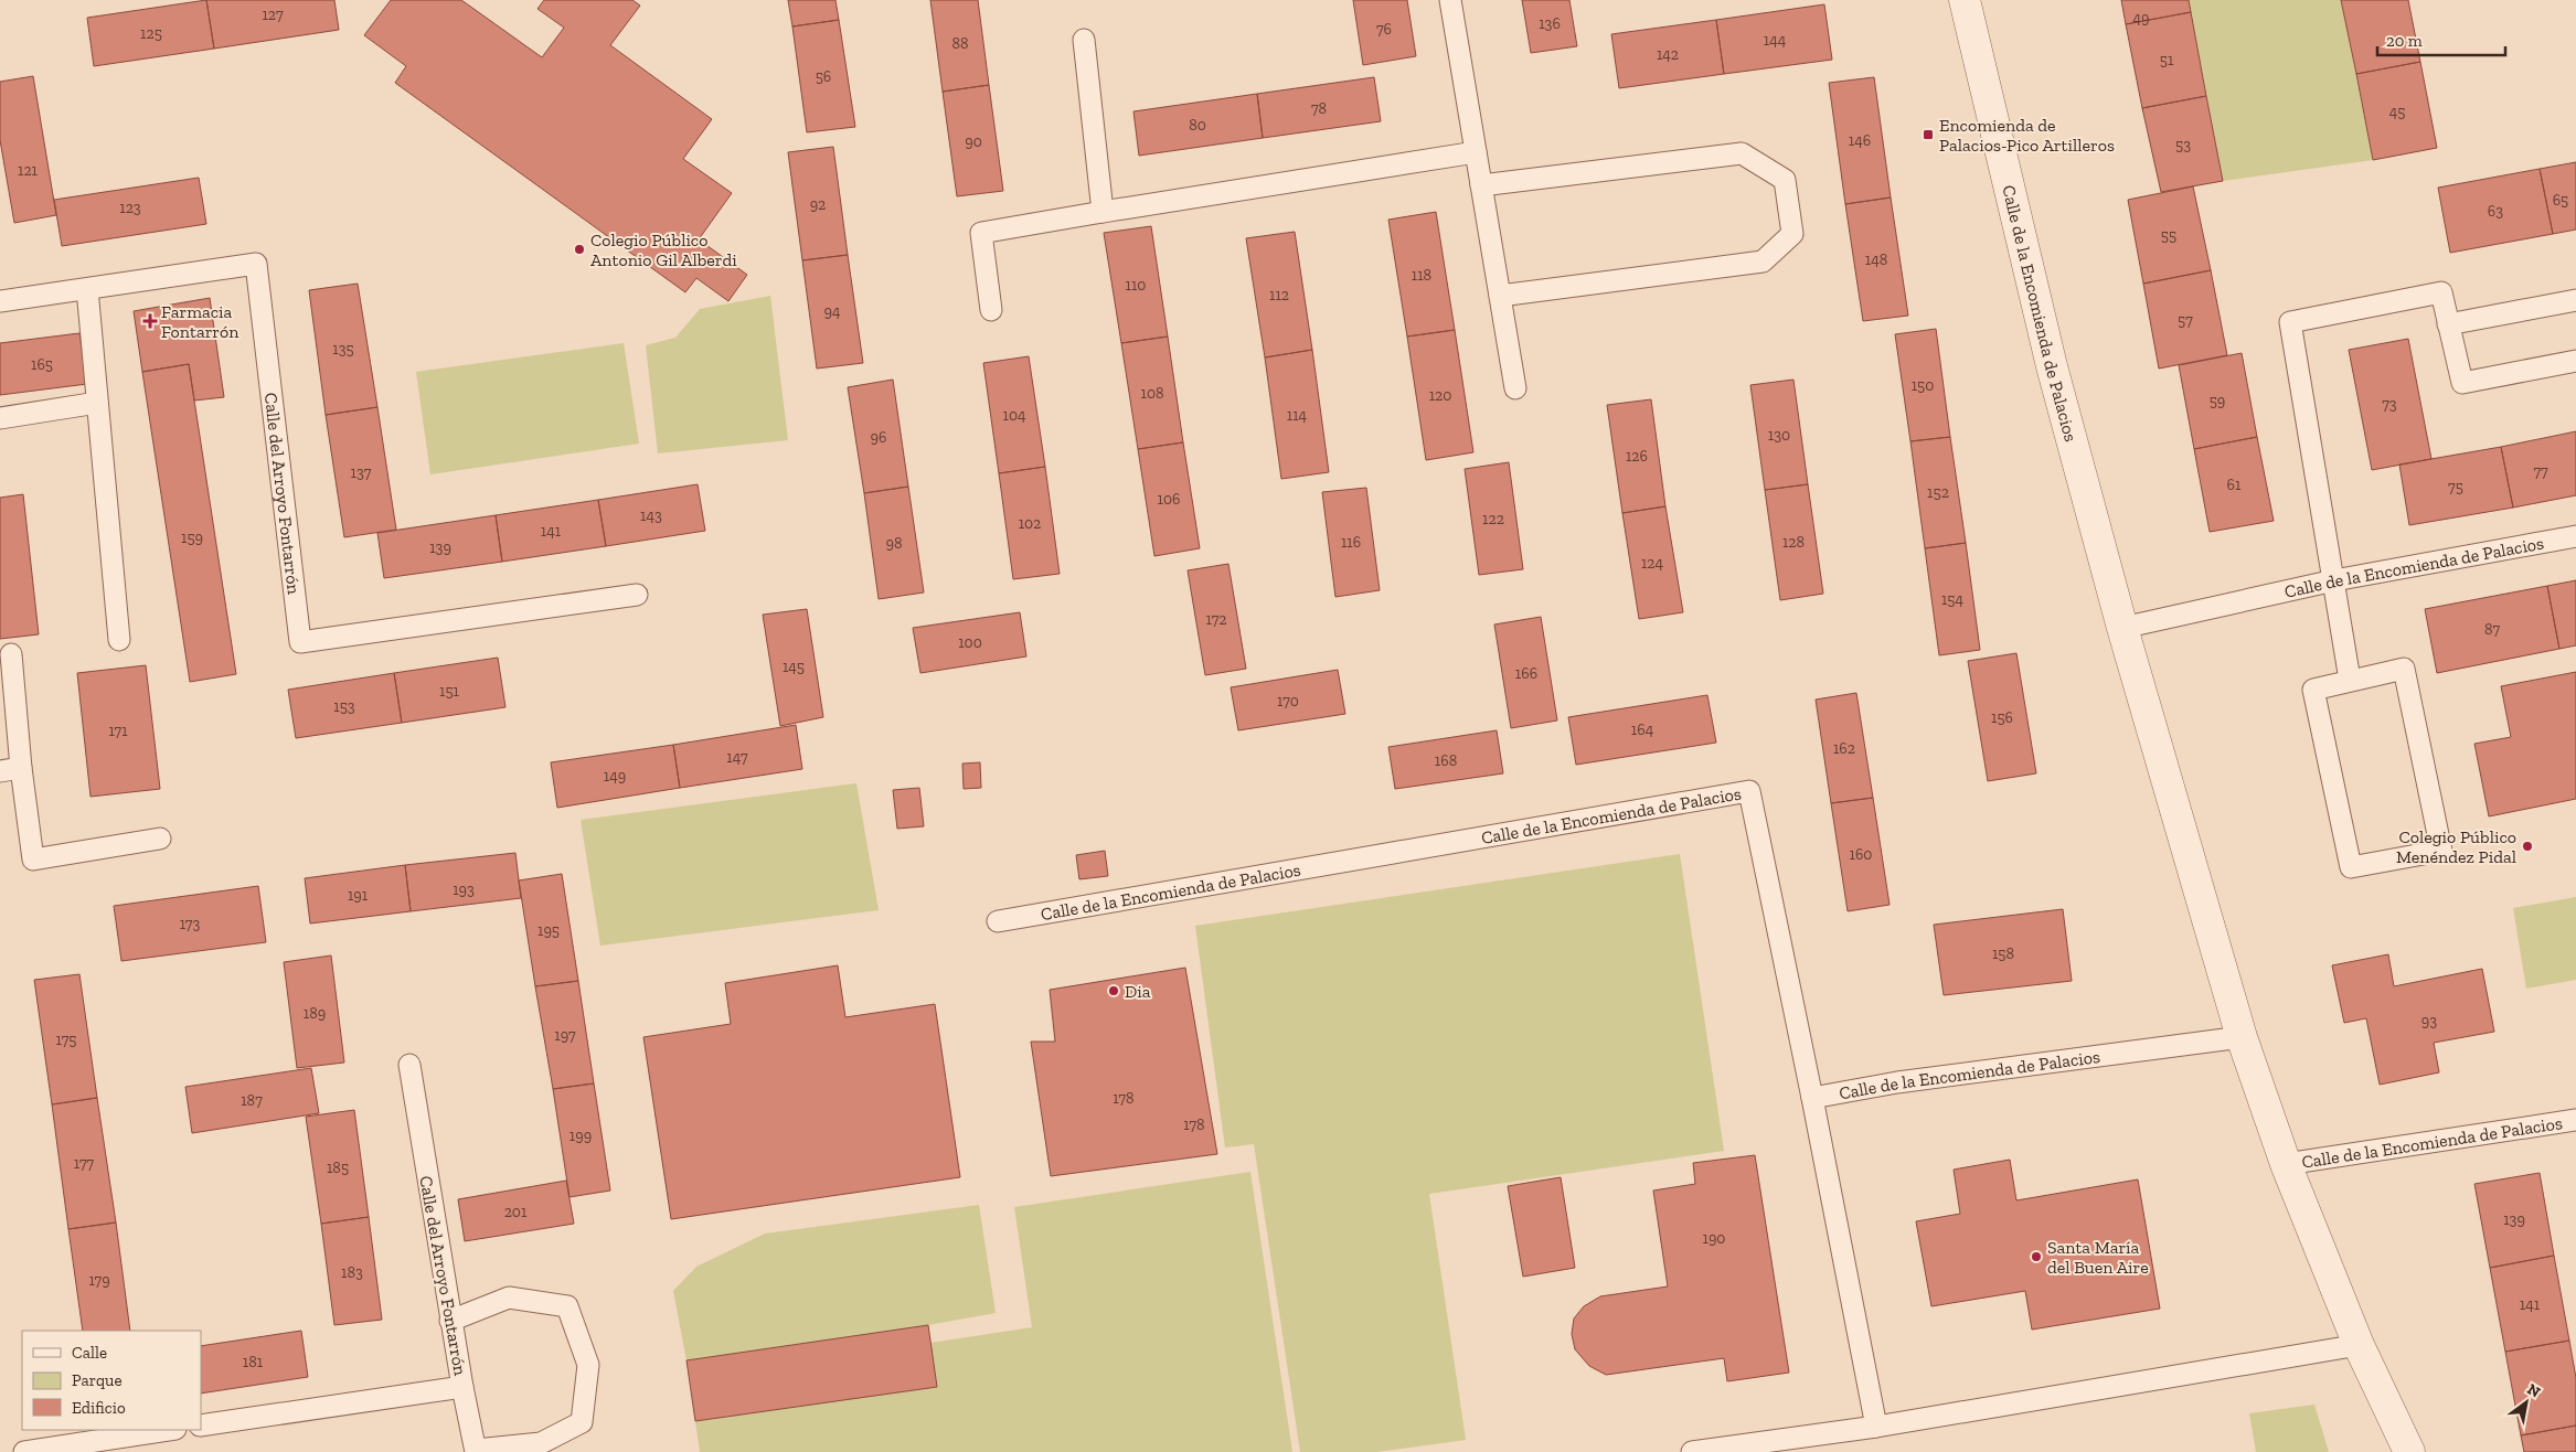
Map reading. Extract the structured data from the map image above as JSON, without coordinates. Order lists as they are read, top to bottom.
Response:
{
  "streets": {
    "street": ["Calle de la Encomienda de Palacios"],
    "lane": ["Calle del Arroyo Fontarrón"]
  },
  "places": {
    "transit": ["Encomienda de Palacios-Pico Artilleros"],
    "other": [
      "Colegio Público Antonio Gil Alberdi",
      "Colegio Público Menéndez Pidal",
      "Dia",
      "Santa María del Buen Aire"
    ],
    "health": ["Farmacia Fontarrón"]
  },
  "house_numbers": [
    "127",
    "49",
    "136",
    "76",
    "125",
    "144",
    "88",
    "142",
    "51",
    "56",
    "78",
    "45",
    "80",
    "146",
    "90",
    "53",
    "121",
    "65",
    "92",
    "123",
    "63",
    "55",
    "148",
    "118",
    "110",
    "112",
    "94",
    "57",
    "135",
    "165",
    "150",
    "108",
    "120",
    "59",
    "73",
    "104",
    "114",
    "130",
    "96",
    "126",
    "77",
    "137",
    "61",
    "75",
    "152",
    "106",
    "143",
    "122",
    "102",
    "141",
    "159",
    "116",
    "128",
    "98",
    "139",
    "124",
    "154",
    "172",
    "87",
    "100",
    "145",
    "166",
    "151",
    "170",
    "153",
    "156",
    "164",
    "171",
    "162",
    "147",
    "168",
    "149",
    "160",
    "193",
    "191",
    "173",
    "195",
    "158",
    "189",
    "93",
    "197",
    "175",
    "178",
    "187",
    "178",
    "199",
    "177",
    "185",
    "201",
    "139",
    "190",
    "183",
    "179",
    "141",
    "181"
  ],
  "legend": ["Calle", "Parque", "Edificio"],
  "scale_bar": "20 m",
  "north": "top right"
}
